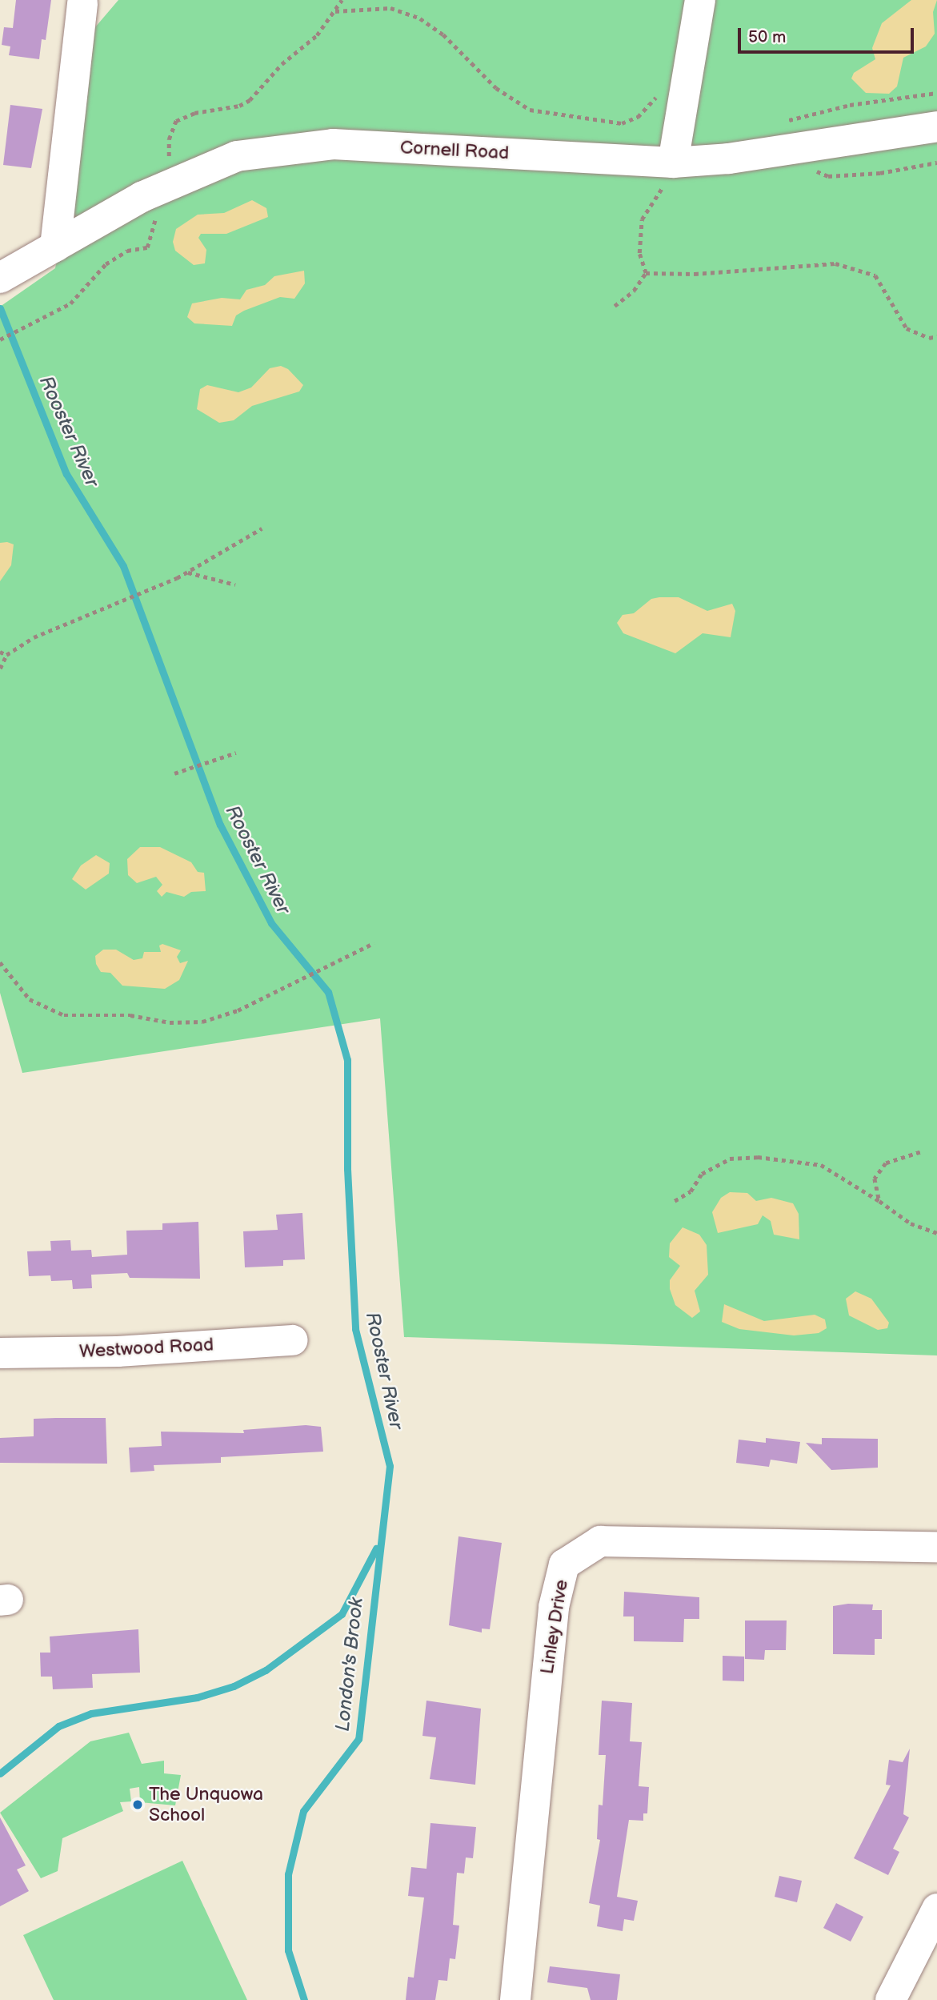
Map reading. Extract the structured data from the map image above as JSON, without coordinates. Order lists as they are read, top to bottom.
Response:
{
  "streets": {
    "street": ["Cornell Road", "Westwood Road", "Linley Drive"]
  },
  "water": ["Rooster River", "London's Brook"],
  "places": ["The Unquowa School"],
  "scale_bar": "50 m"
}
